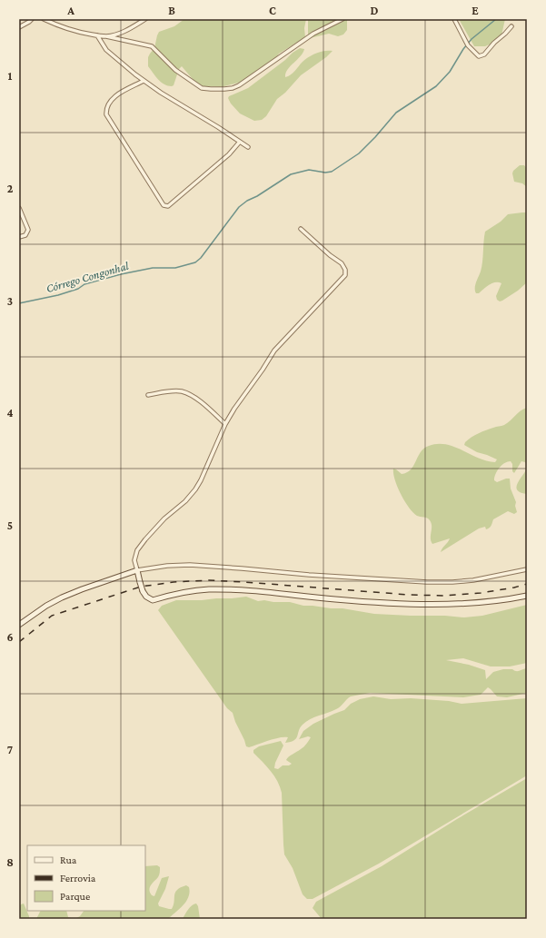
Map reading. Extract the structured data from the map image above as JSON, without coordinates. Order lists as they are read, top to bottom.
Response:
{
  "water": ["Córrego Congonhal"],
  "legend": ["Rua", "Ferrovia", "Parque"],
  "grid": {
    "columns": [
      "A",
      "B",
      "C",
      "D",
      "E"
    ],
    "rows": [
      "1",
      "2",
      "3",
      "4",
      "5",
      "6",
      "7",
      "8"
    ]
  }
}
